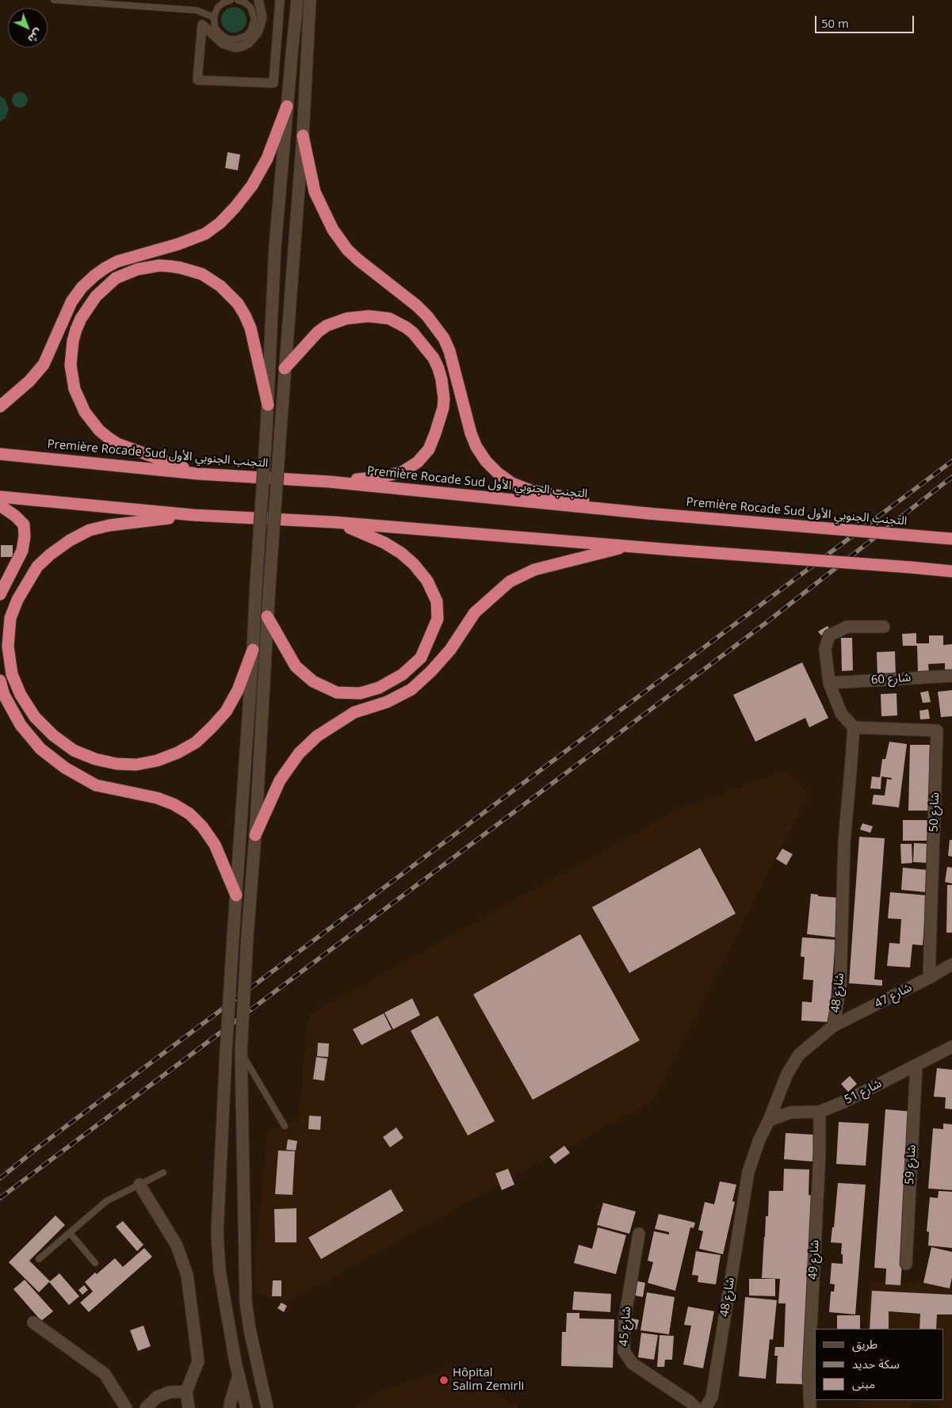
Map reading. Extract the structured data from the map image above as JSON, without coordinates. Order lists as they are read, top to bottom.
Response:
{
  "streets": {
    "highway": ["Première Rocade Sud التجنب الجنوبي الأول"],
    "main road": [
      "شارع 60",
      "شارع 50",
      "شارع 48",
      "شارع 47",
      "شارع 51",
      "شارع 59",
      "شارع 49",
      "شارع 45"
    ]
  },
  "crossings": [
    ["شارع 50", "شارع 48"],
    ["شارع 50", "شارع 47"],
    ["شارع 48", "شارع 47"],
    ["شارع 48", "شارع 51"],
    ["شارع 51", "شارع 59"],
    ["شارع 51", "شارع 49"]
  ],
  "places": ["Hôpital Salim Zemirli"],
  "legend": ["طريق", "سكة حديد", "مبنى"],
  "scale_bar": "50 m",
  "north": "bottom right"
}
